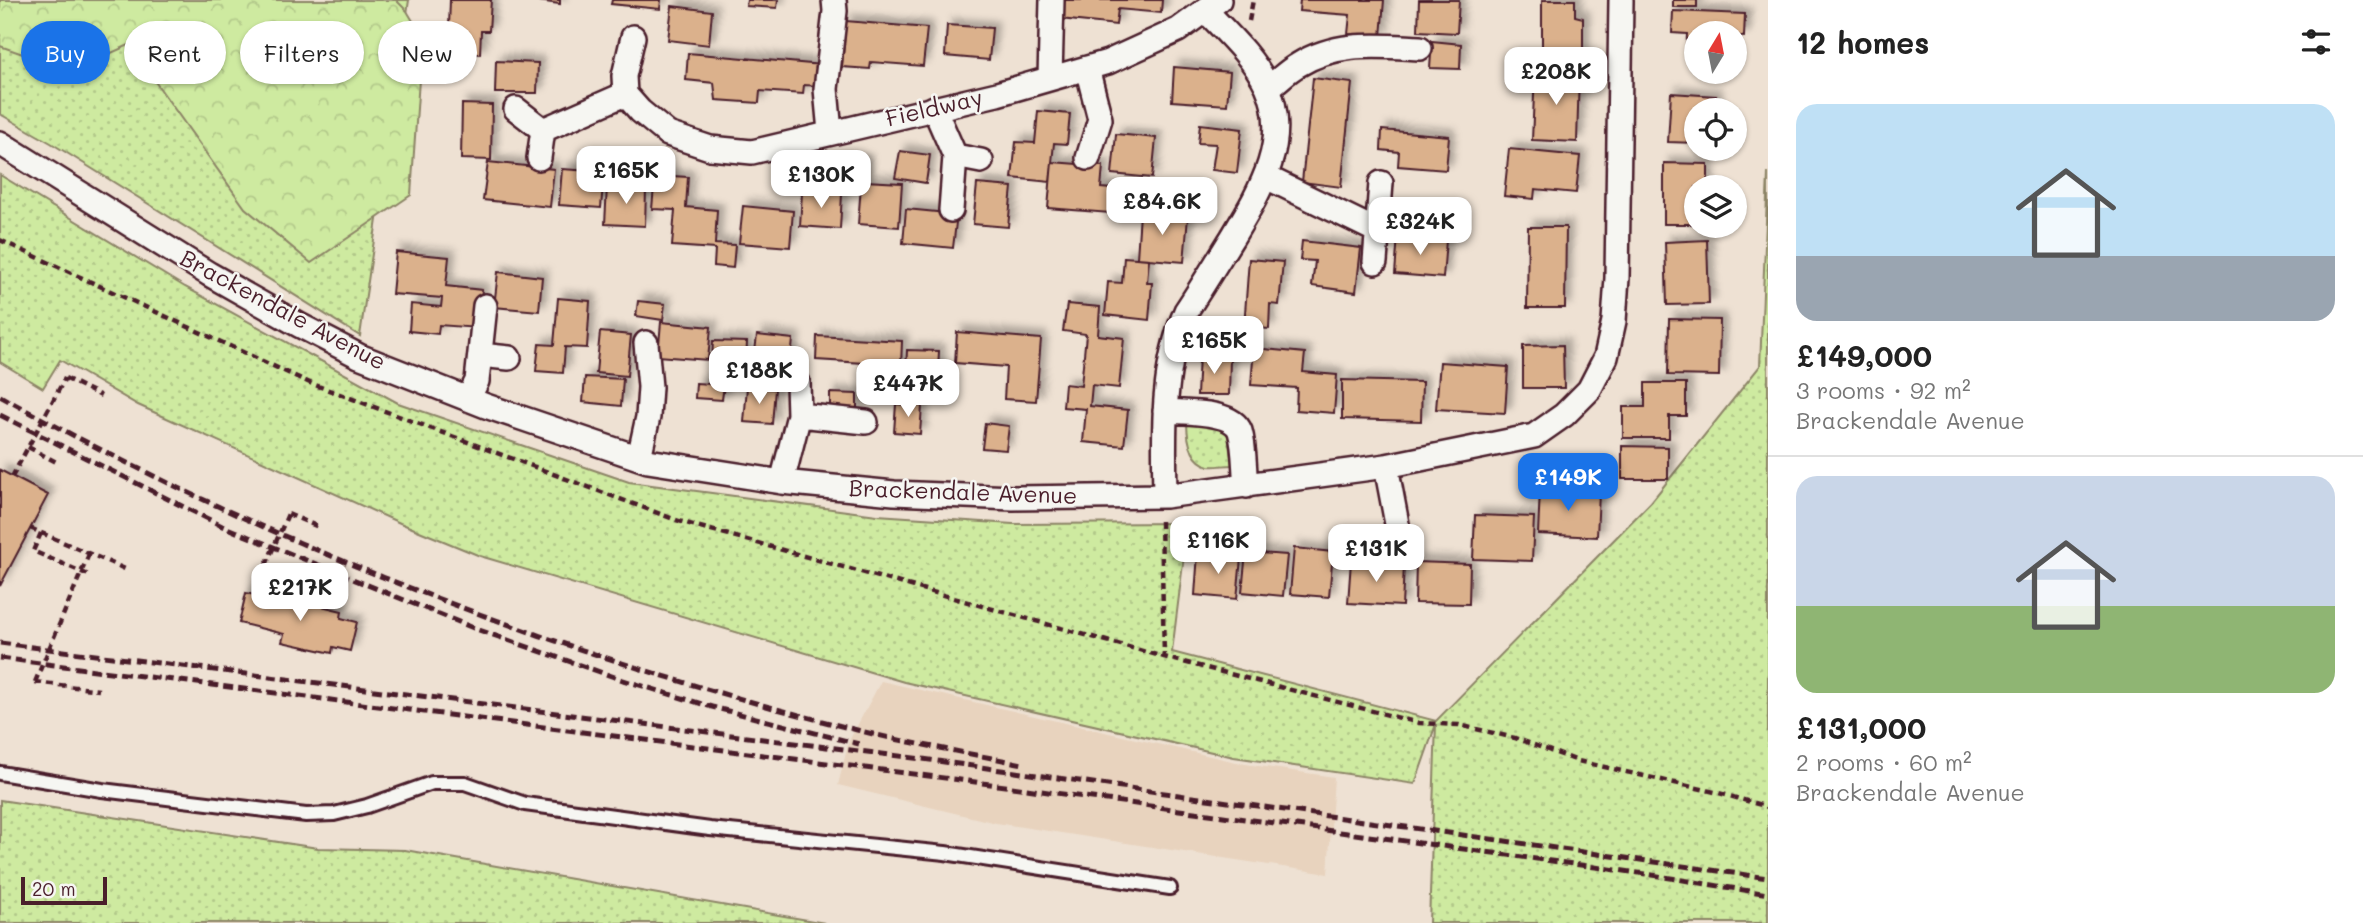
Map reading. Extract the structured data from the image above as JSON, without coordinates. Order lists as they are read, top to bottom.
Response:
{
  "streets": {
    "street": ["Fieldway", "Brackendale Avenue"]
  },
  "crossings": [
    ["Fieldway", "Brackendale Avenue"]
  ],
  "scale_bar": "20 m",
  "north": "top",
  "page": {
    "heading": "12 homes",
    "chip": [
      "Buy",
      "Rent",
      "Filters",
      "New"
    ],
    "price": [
      "£208K",
      "£165K",
      "£130K",
      "£84.6K",
      "£324K",
      "£165K",
      "£188K",
      "£447K",
      "£149K",
      "£116K",
      "£131K",
      "£217K"
    ],
    "list": [
      {
        "name": "£149,000",
        "note": "3 rooms · 92 m² · Brackendale Avenue"
      },
      {
        "name": "£131,000",
        "note": "2 rooms · 60 m² · Brackendale Avenue"
      }
    ],
    "scale": "20 m"
  }
}
